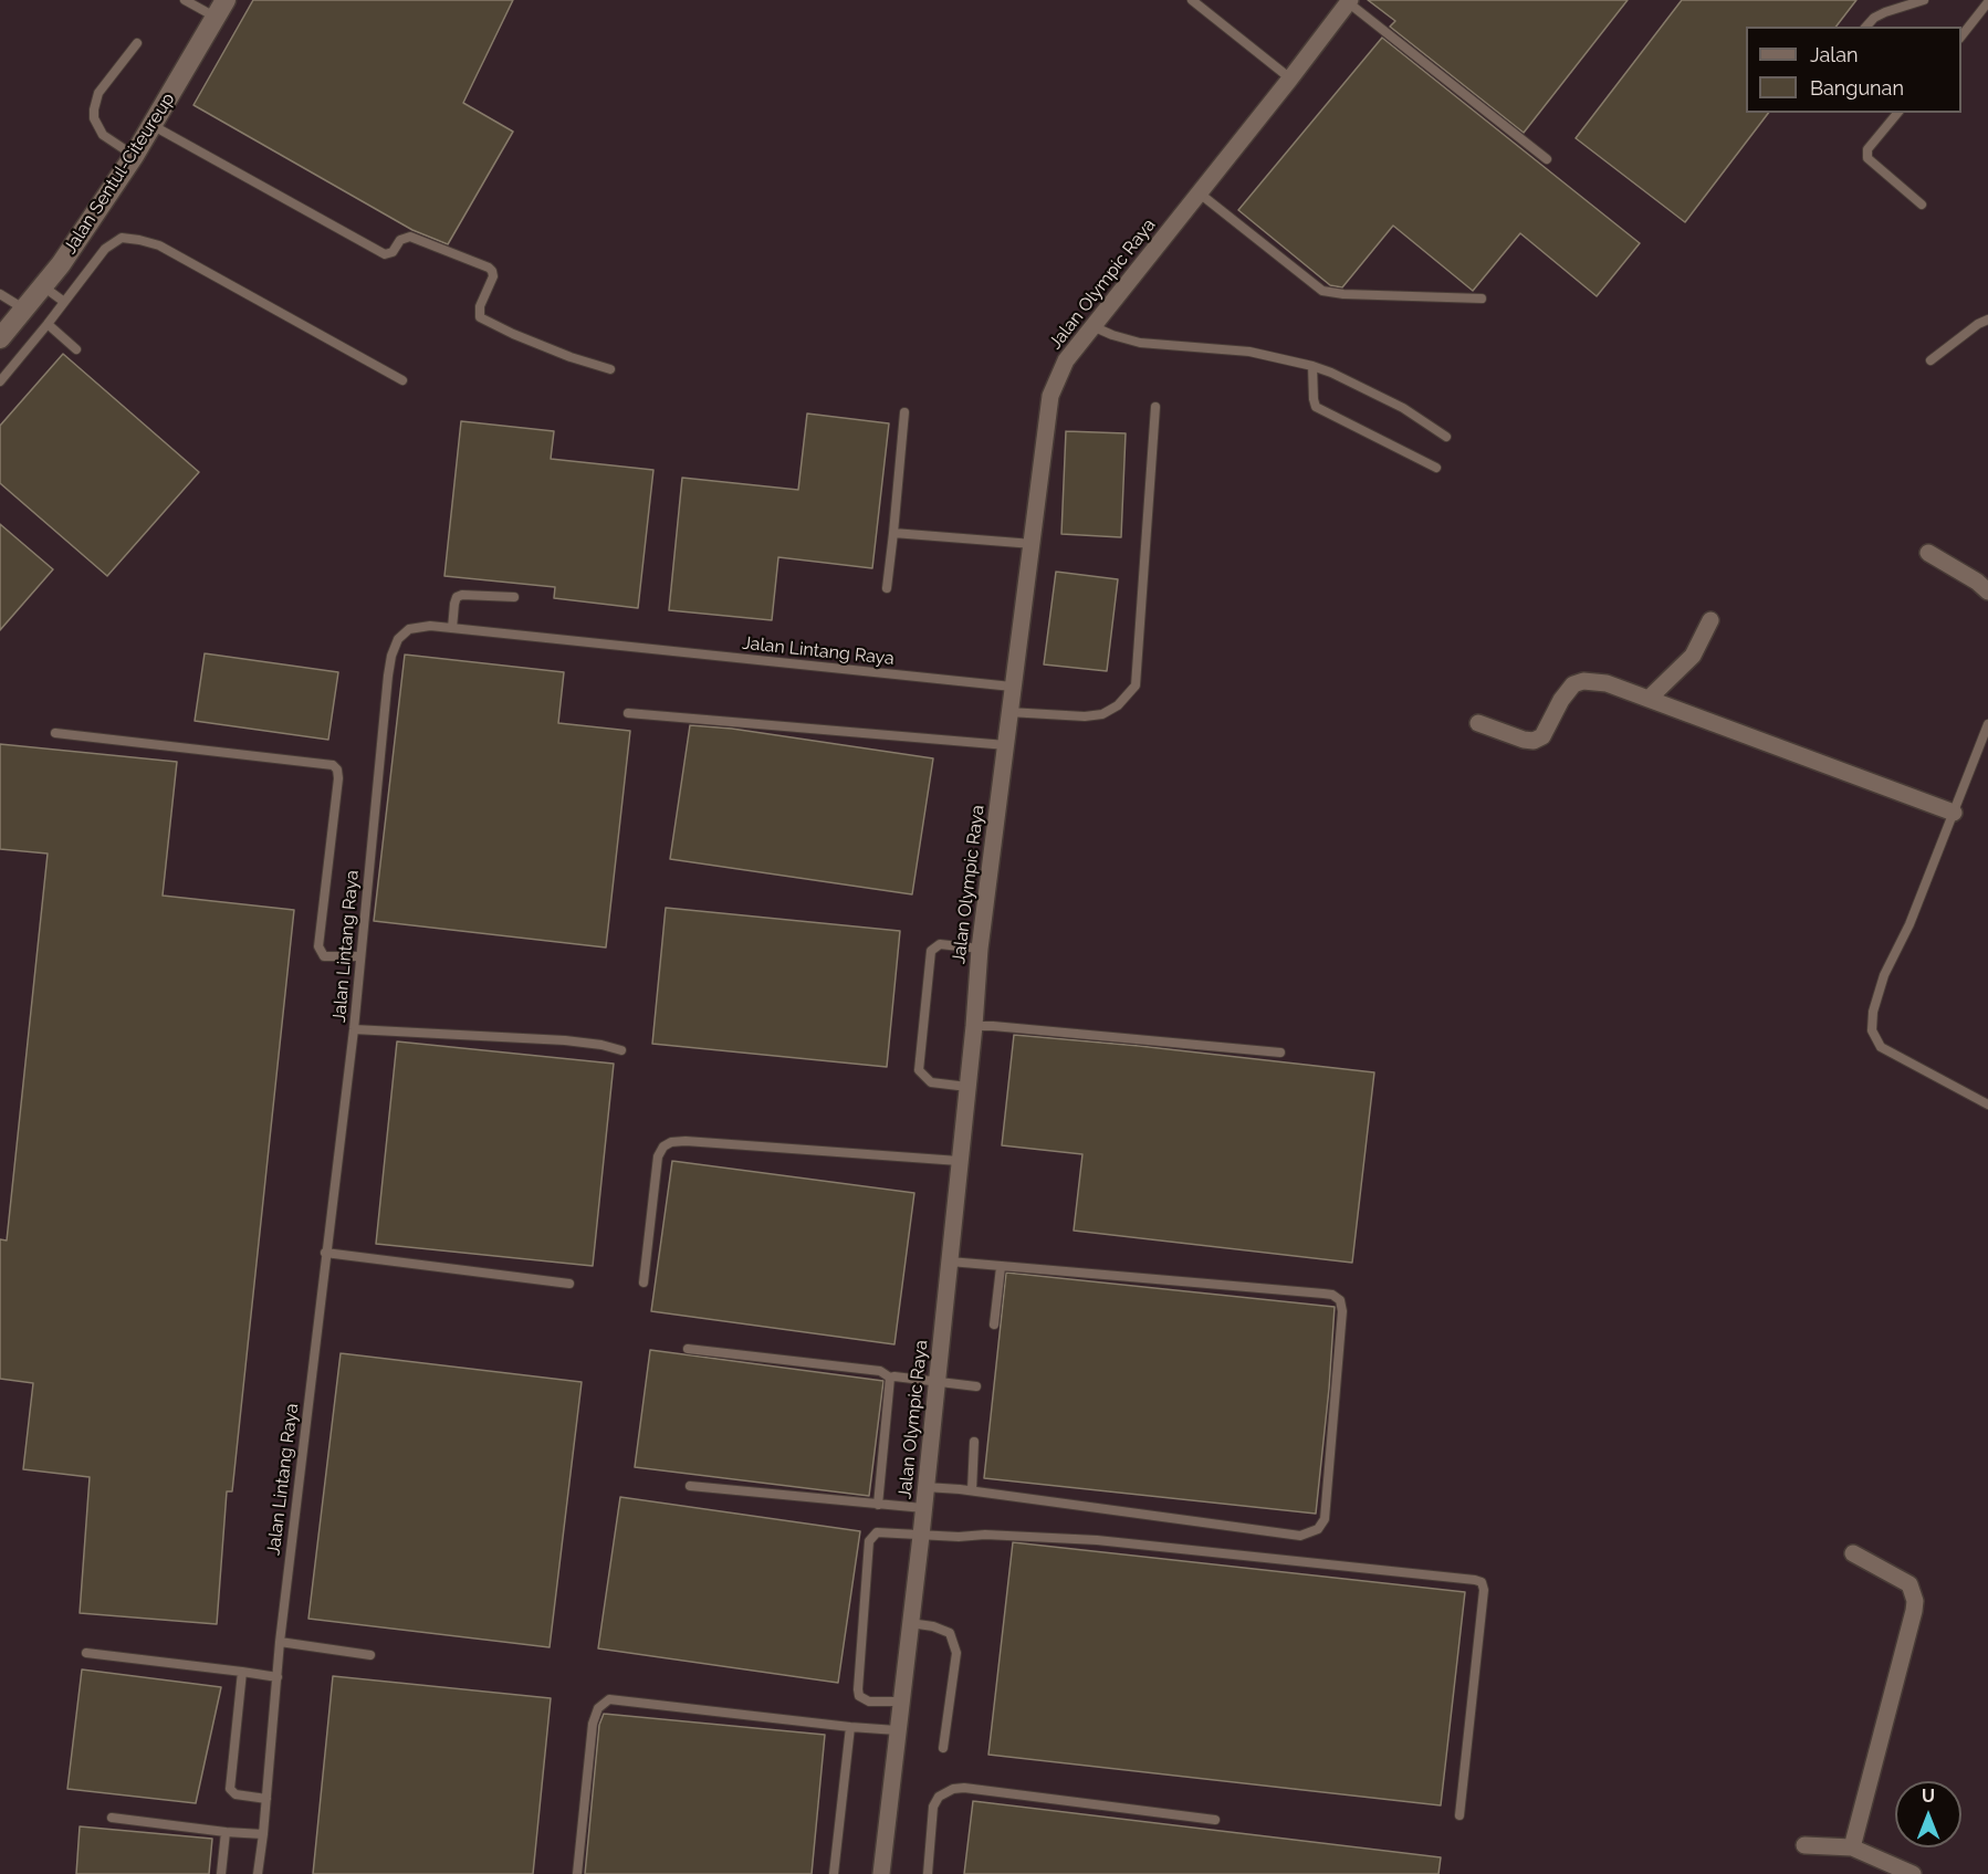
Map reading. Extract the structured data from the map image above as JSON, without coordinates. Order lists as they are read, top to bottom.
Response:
{
  "streets": {
    "street": ["Jalan Sentul-Citeureup", "Jalan Olympic Raya"],
    "lane": ["Jalan Lintang Raya"]
  },
  "crossings": [
    ["Jalan Olympic Raya", "Jalan Lintang Raya"]
  ],
  "legend": ["Jalan", "Bangunan"],
  "north": "top"
}
